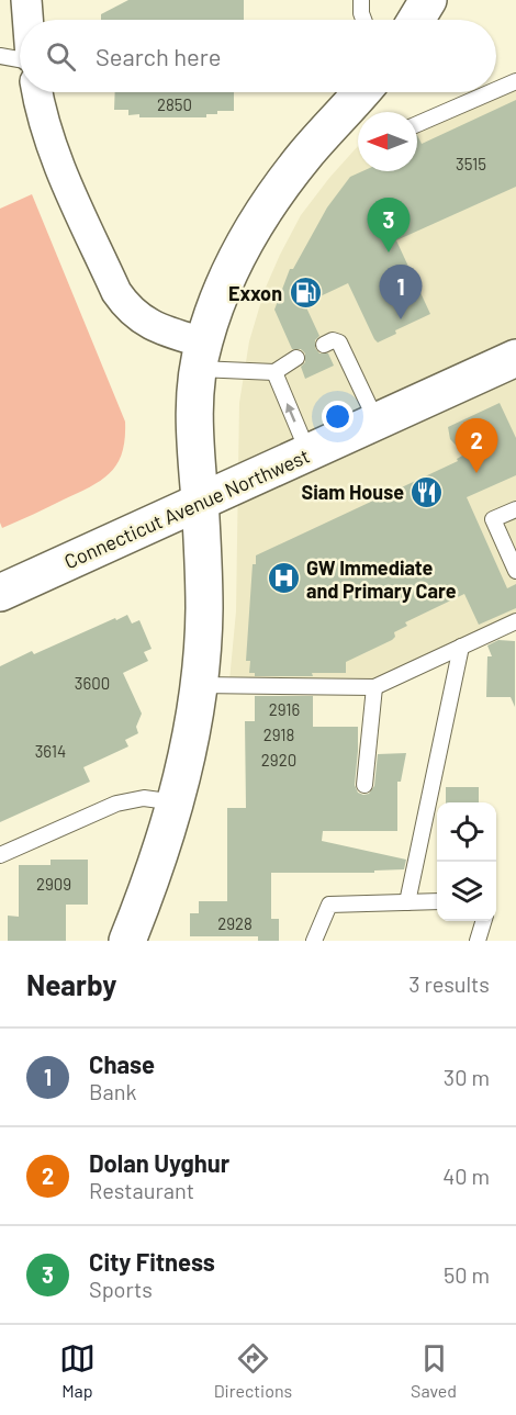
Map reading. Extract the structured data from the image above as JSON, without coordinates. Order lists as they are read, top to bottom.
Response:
{
  "streets": {
    "main road": ["Connecticut Avenue Northwest"]
  },
  "places": {
    "fuel station": ["Exxon"],
    "restaurant": ["Siam House"],
    "hospital": ["GW Immediate and Primary Care"]
  },
  "house_numbers": [
    "2850",
    "3515",
    "3600",
    "2916",
    "2918",
    "3614",
    "2920",
    "2909",
    "2928"
  ],
  "north": "left",
  "page": {
    "search": "Search here",
    "pins": ["3", "1", "2"],
    "heading": ["Nearby", "3 results"],
    "list": [
      {
        "mark": "1",
        "name": "Chase",
        "note": "Bank",
        "value": "30 m"
      },
      {
        "mark": "2",
        "name": "Dolan Uyghur",
        "note": "Restaurant",
        "value": "40 m"
      },
      {
        "mark": "3",
        "name": "City Fitness",
        "note": "Sports",
        "value": "50 m"
      }
    ],
    "nav": ["Map", "Directions", "Saved"]
  }
}
